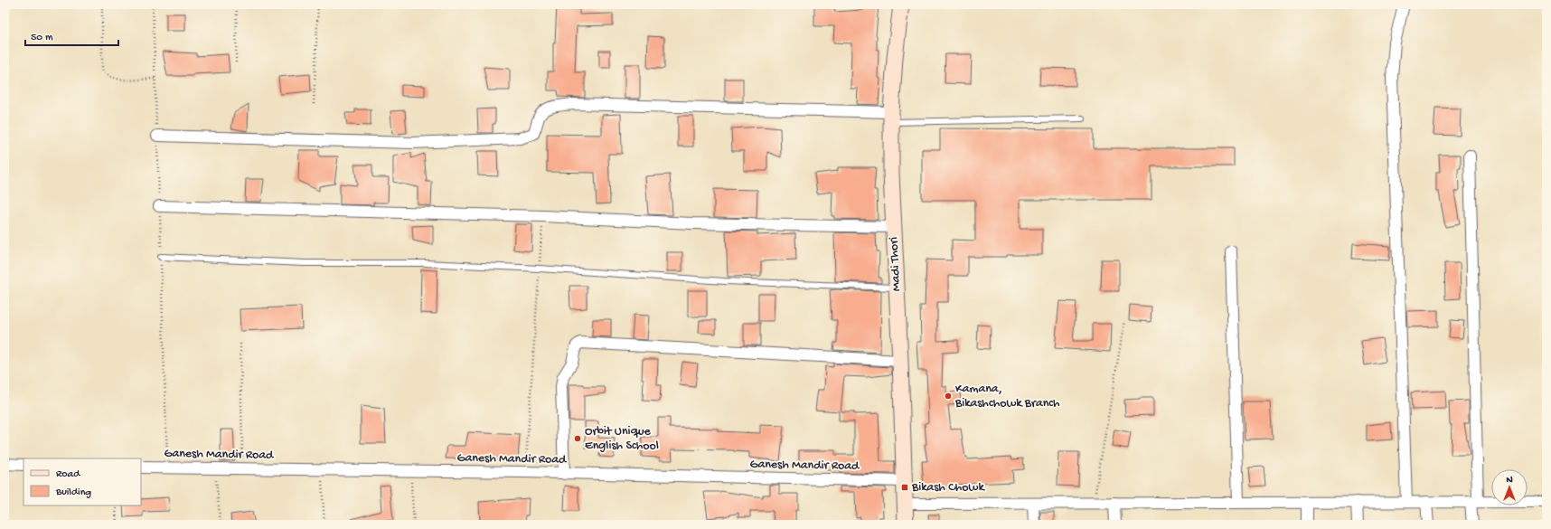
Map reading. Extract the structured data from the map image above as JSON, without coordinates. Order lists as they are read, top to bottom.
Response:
{
  "streets": {
    "main road": ["Madi Thori"],
    "street": ["Ganesh Mandir Road"]
  },
  "crossings": [
    ["Madi Thori", "Ganesh Mandir Road"]
  ],
  "places": {
    "other": ["Kamana, Bikashchowk Branch", "Orbit Unique English School"],
    "transit": ["Bikash Chowk"]
  },
  "legend": ["Road", "Building"],
  "scale_bar": "50 m",
  "north": "top"
}
